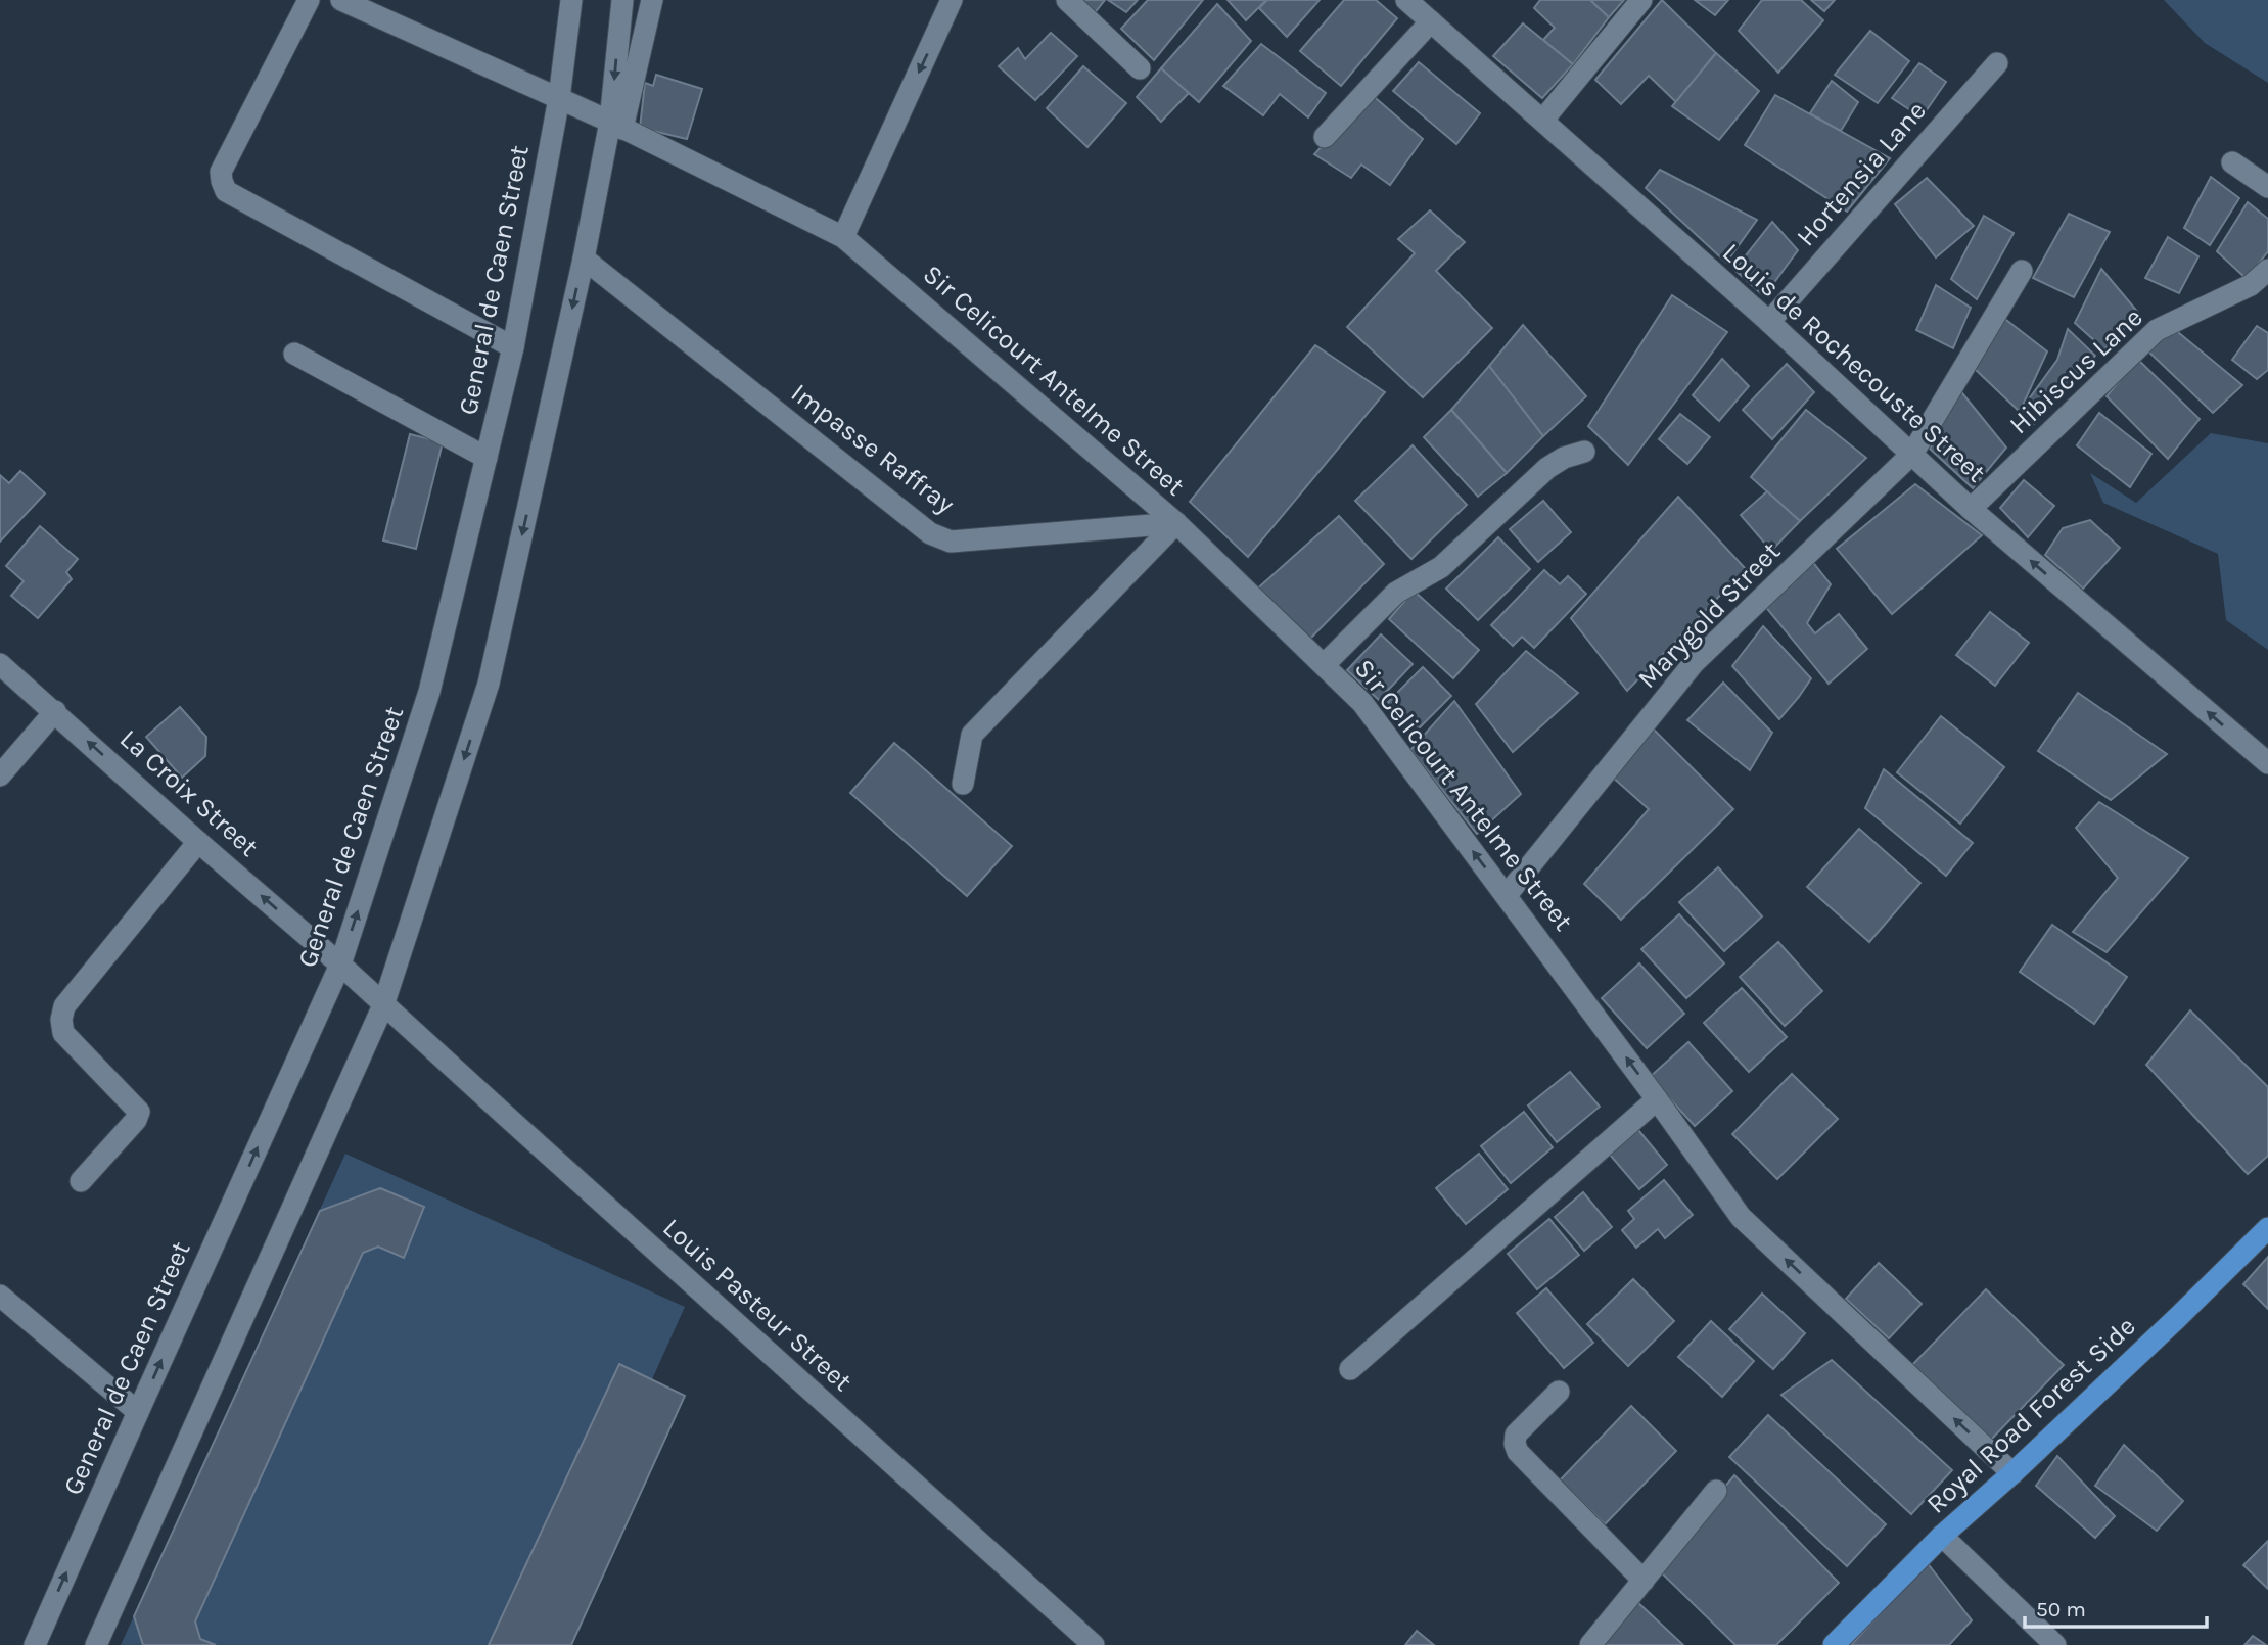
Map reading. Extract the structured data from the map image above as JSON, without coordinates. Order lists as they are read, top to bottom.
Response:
{
  "streets": {
    "main road": ["Royal Road Forest Side"],
    "street": [
      "Hortensia Lane",
      "General de Caen Street",
      "Louis de Rochecouste Street",
      "Hibiscus Lane",
      "Sir Celicourt Antelme Street",
      "Impasse Raffray",
      "Marygold Street",
      "La Croix Street",
      "Louis Pasteur Street"
    ]
  },
  "crossings": [
    ["Hortensia Lane", "Louis de Rochecouste Street"],
    ["General de Caen Street", "Sir Celicourt Antelme Street"],
    ["General de Caen Street", "La Croix Street"],
    ["Louis de Rochecouste Street", "Hibiscus Lane"],
    ["Louis de Rochecouste Street", "Marygold Street"],
    ["Sir Celicourt Antelme Street", "Impasse Raffray"],
    ["Sir Celicourt Antelme Street", "Marygold Street"],
    ["Sir Celicourt Antelme Street", "Royal Road Forest Side"],
    ["La Croix Street", "Louis Pasteur Street"]
  ],
  "one_way": ["Sir Celicourt Antelme Street", "La Croix Street"],
  "scale_bar": "50 m"
}
